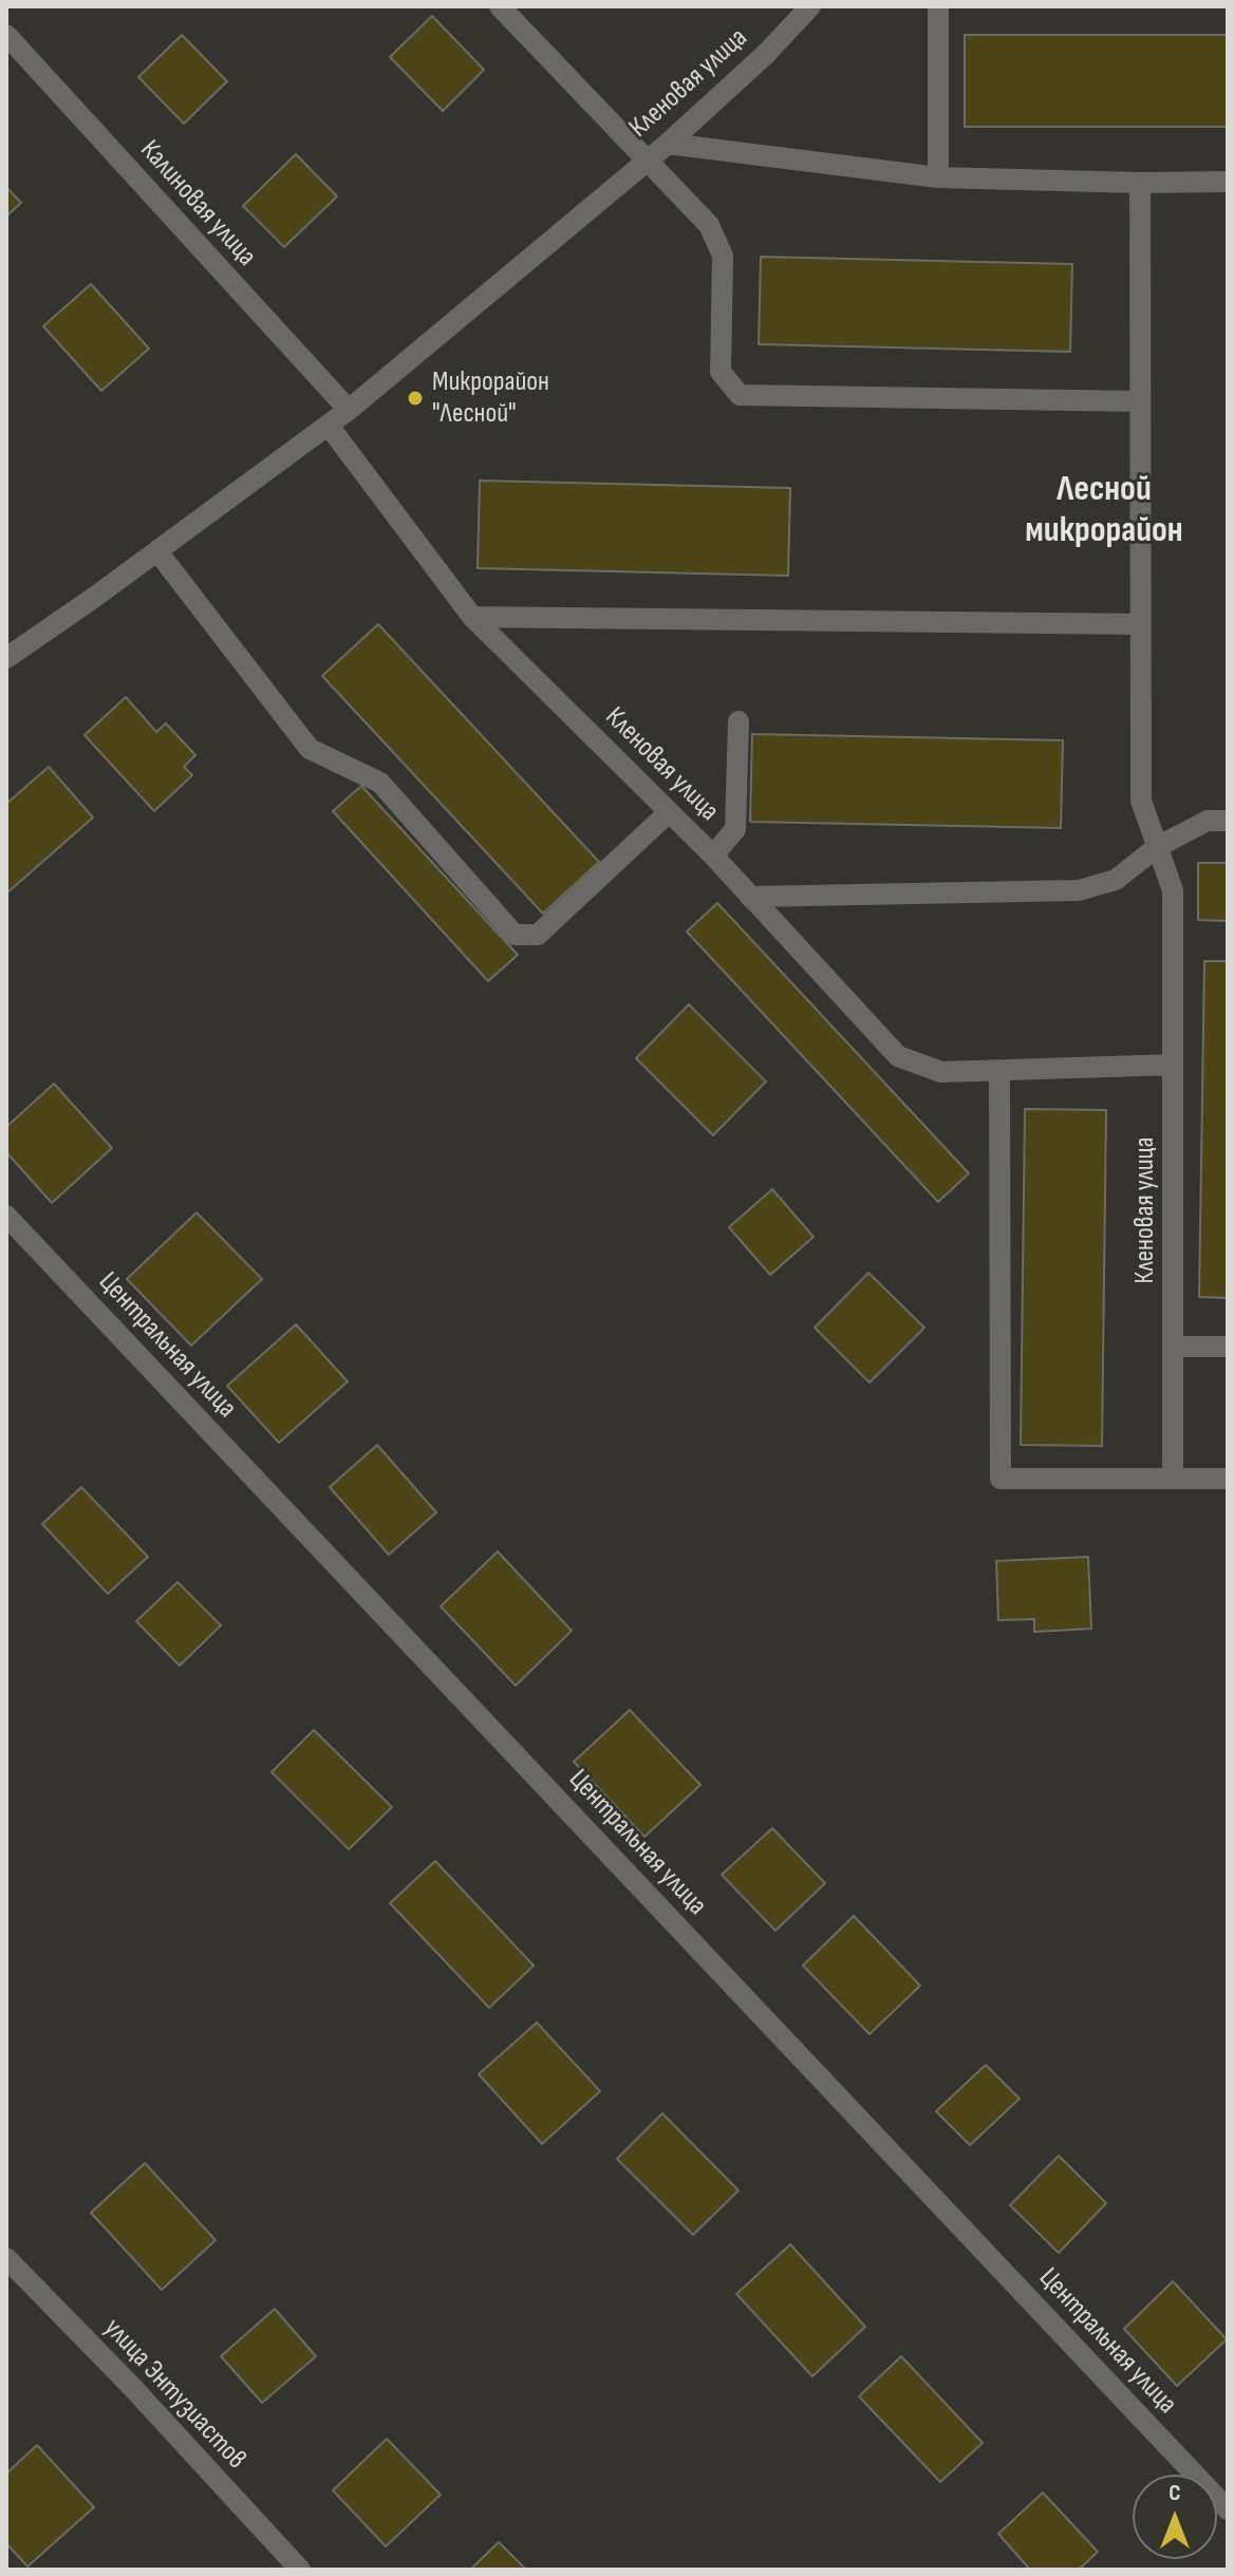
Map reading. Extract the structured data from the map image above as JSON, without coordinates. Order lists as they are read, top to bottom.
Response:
{
  "streets": {
    "street": [
      "Кленовая улица",
      "Калиновая улица",
      "Центральная улица",
      "улица Энтузиастов"
    ]
  },
  "crossings": [
    ["Кленовая улица", "Калиновая улица"]
  ],
  "districts": ["Лесной микрорайон"],
  "places": ["Микрорайон \"Лесной\""],
  "north": "top"
}
